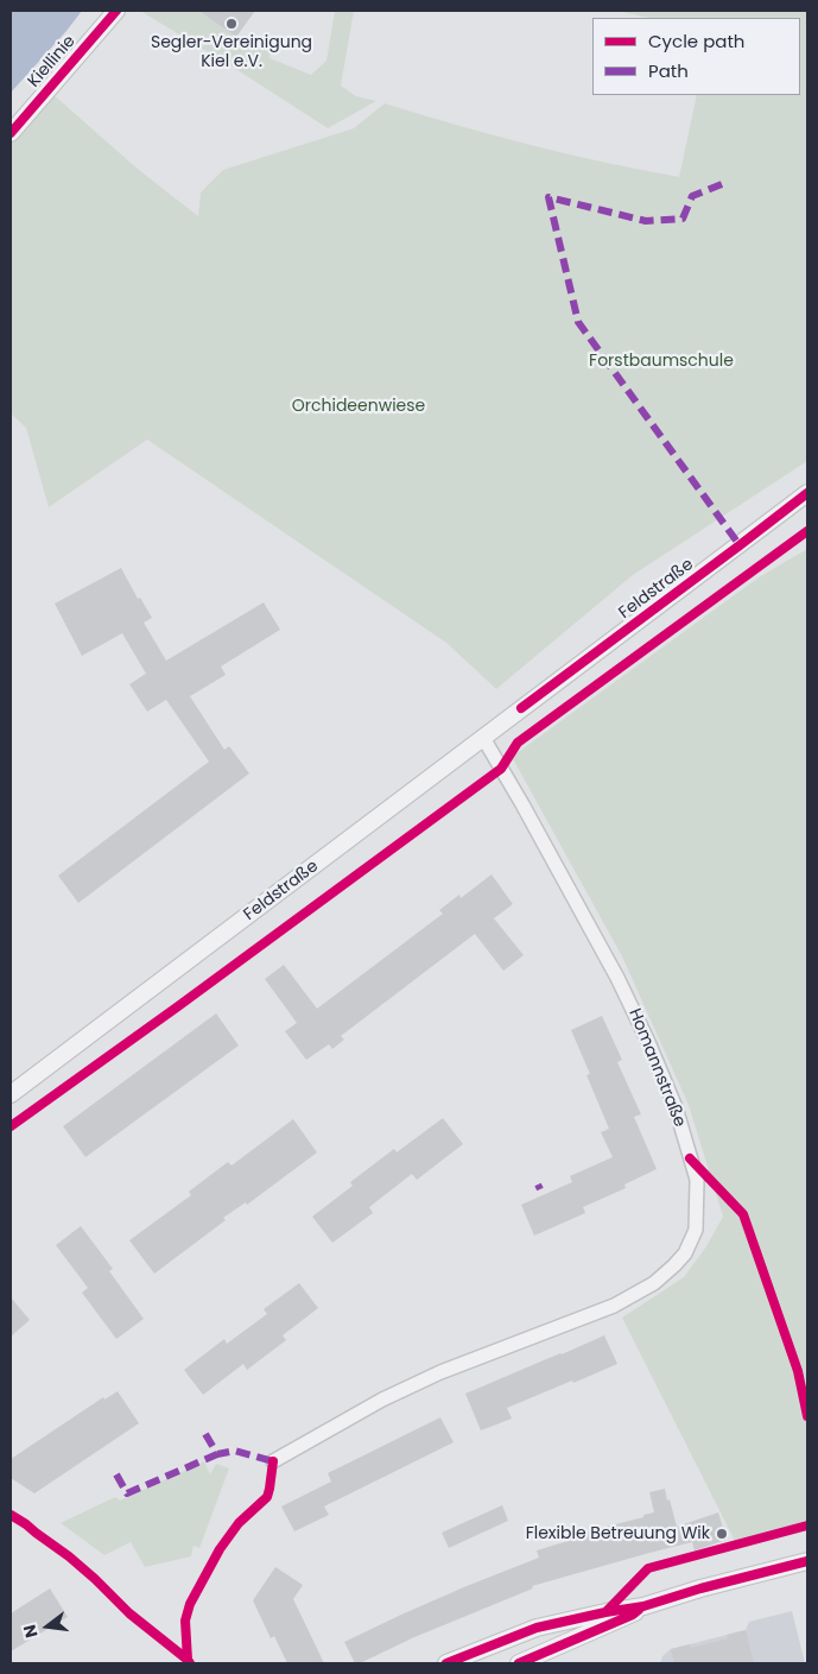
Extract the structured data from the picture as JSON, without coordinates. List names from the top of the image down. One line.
{"streets":{"street":["Kiellinie","Feldstraße","Homannstraße"]},"crossings":[["Feldstraße","Homannstraße"]],"parks":["Forstbaumschule","Orchideenwiese"],"places":["Segler-Vereinigung Kiel e.V.","Flexible Betreuung Wik"],"legend":["Cycle path","Path"],"north":"left"}
